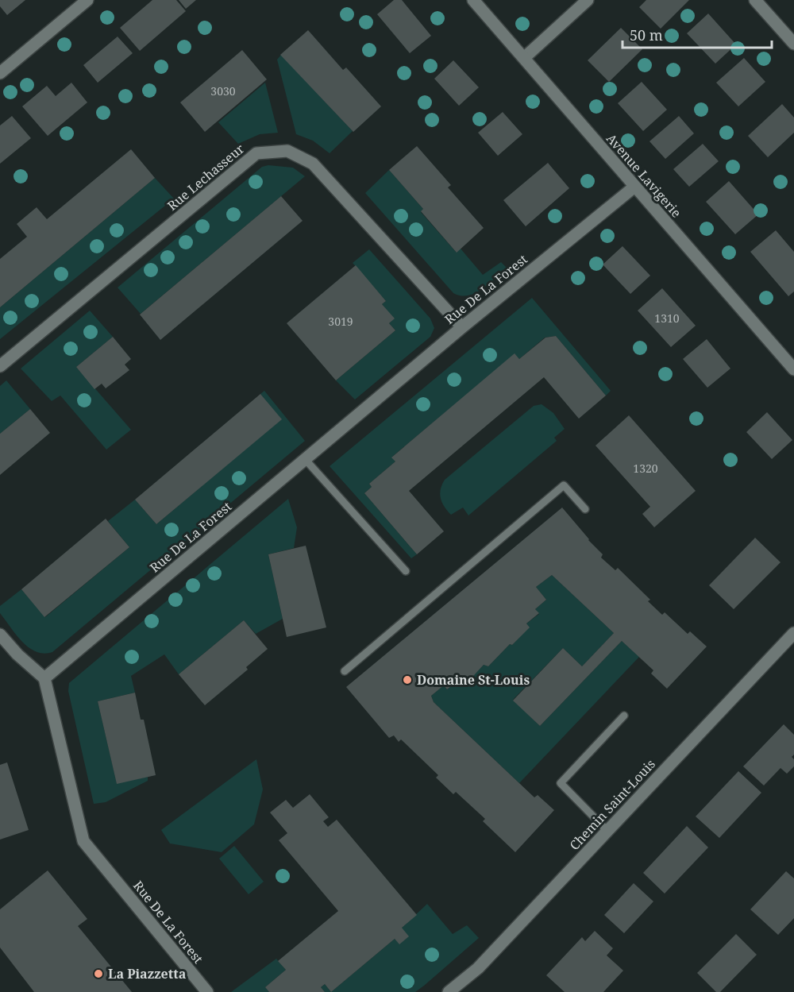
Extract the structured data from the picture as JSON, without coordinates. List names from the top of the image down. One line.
{"streets":{"street":["Avenue Lavigerie","Rue Lechasseur","Rue De La Forest","Chemin Saint-Louis"]},"crossings":[["Avenue Lavigerie","Rue De La Forest"],["Rue Lechasseur","Rue De La Forest"]],"places":["Domaine St-Louis","La Piazzetta"],"house_numbers":["3030","1310","3019","1320"],"scale_bar":"50 m"}
